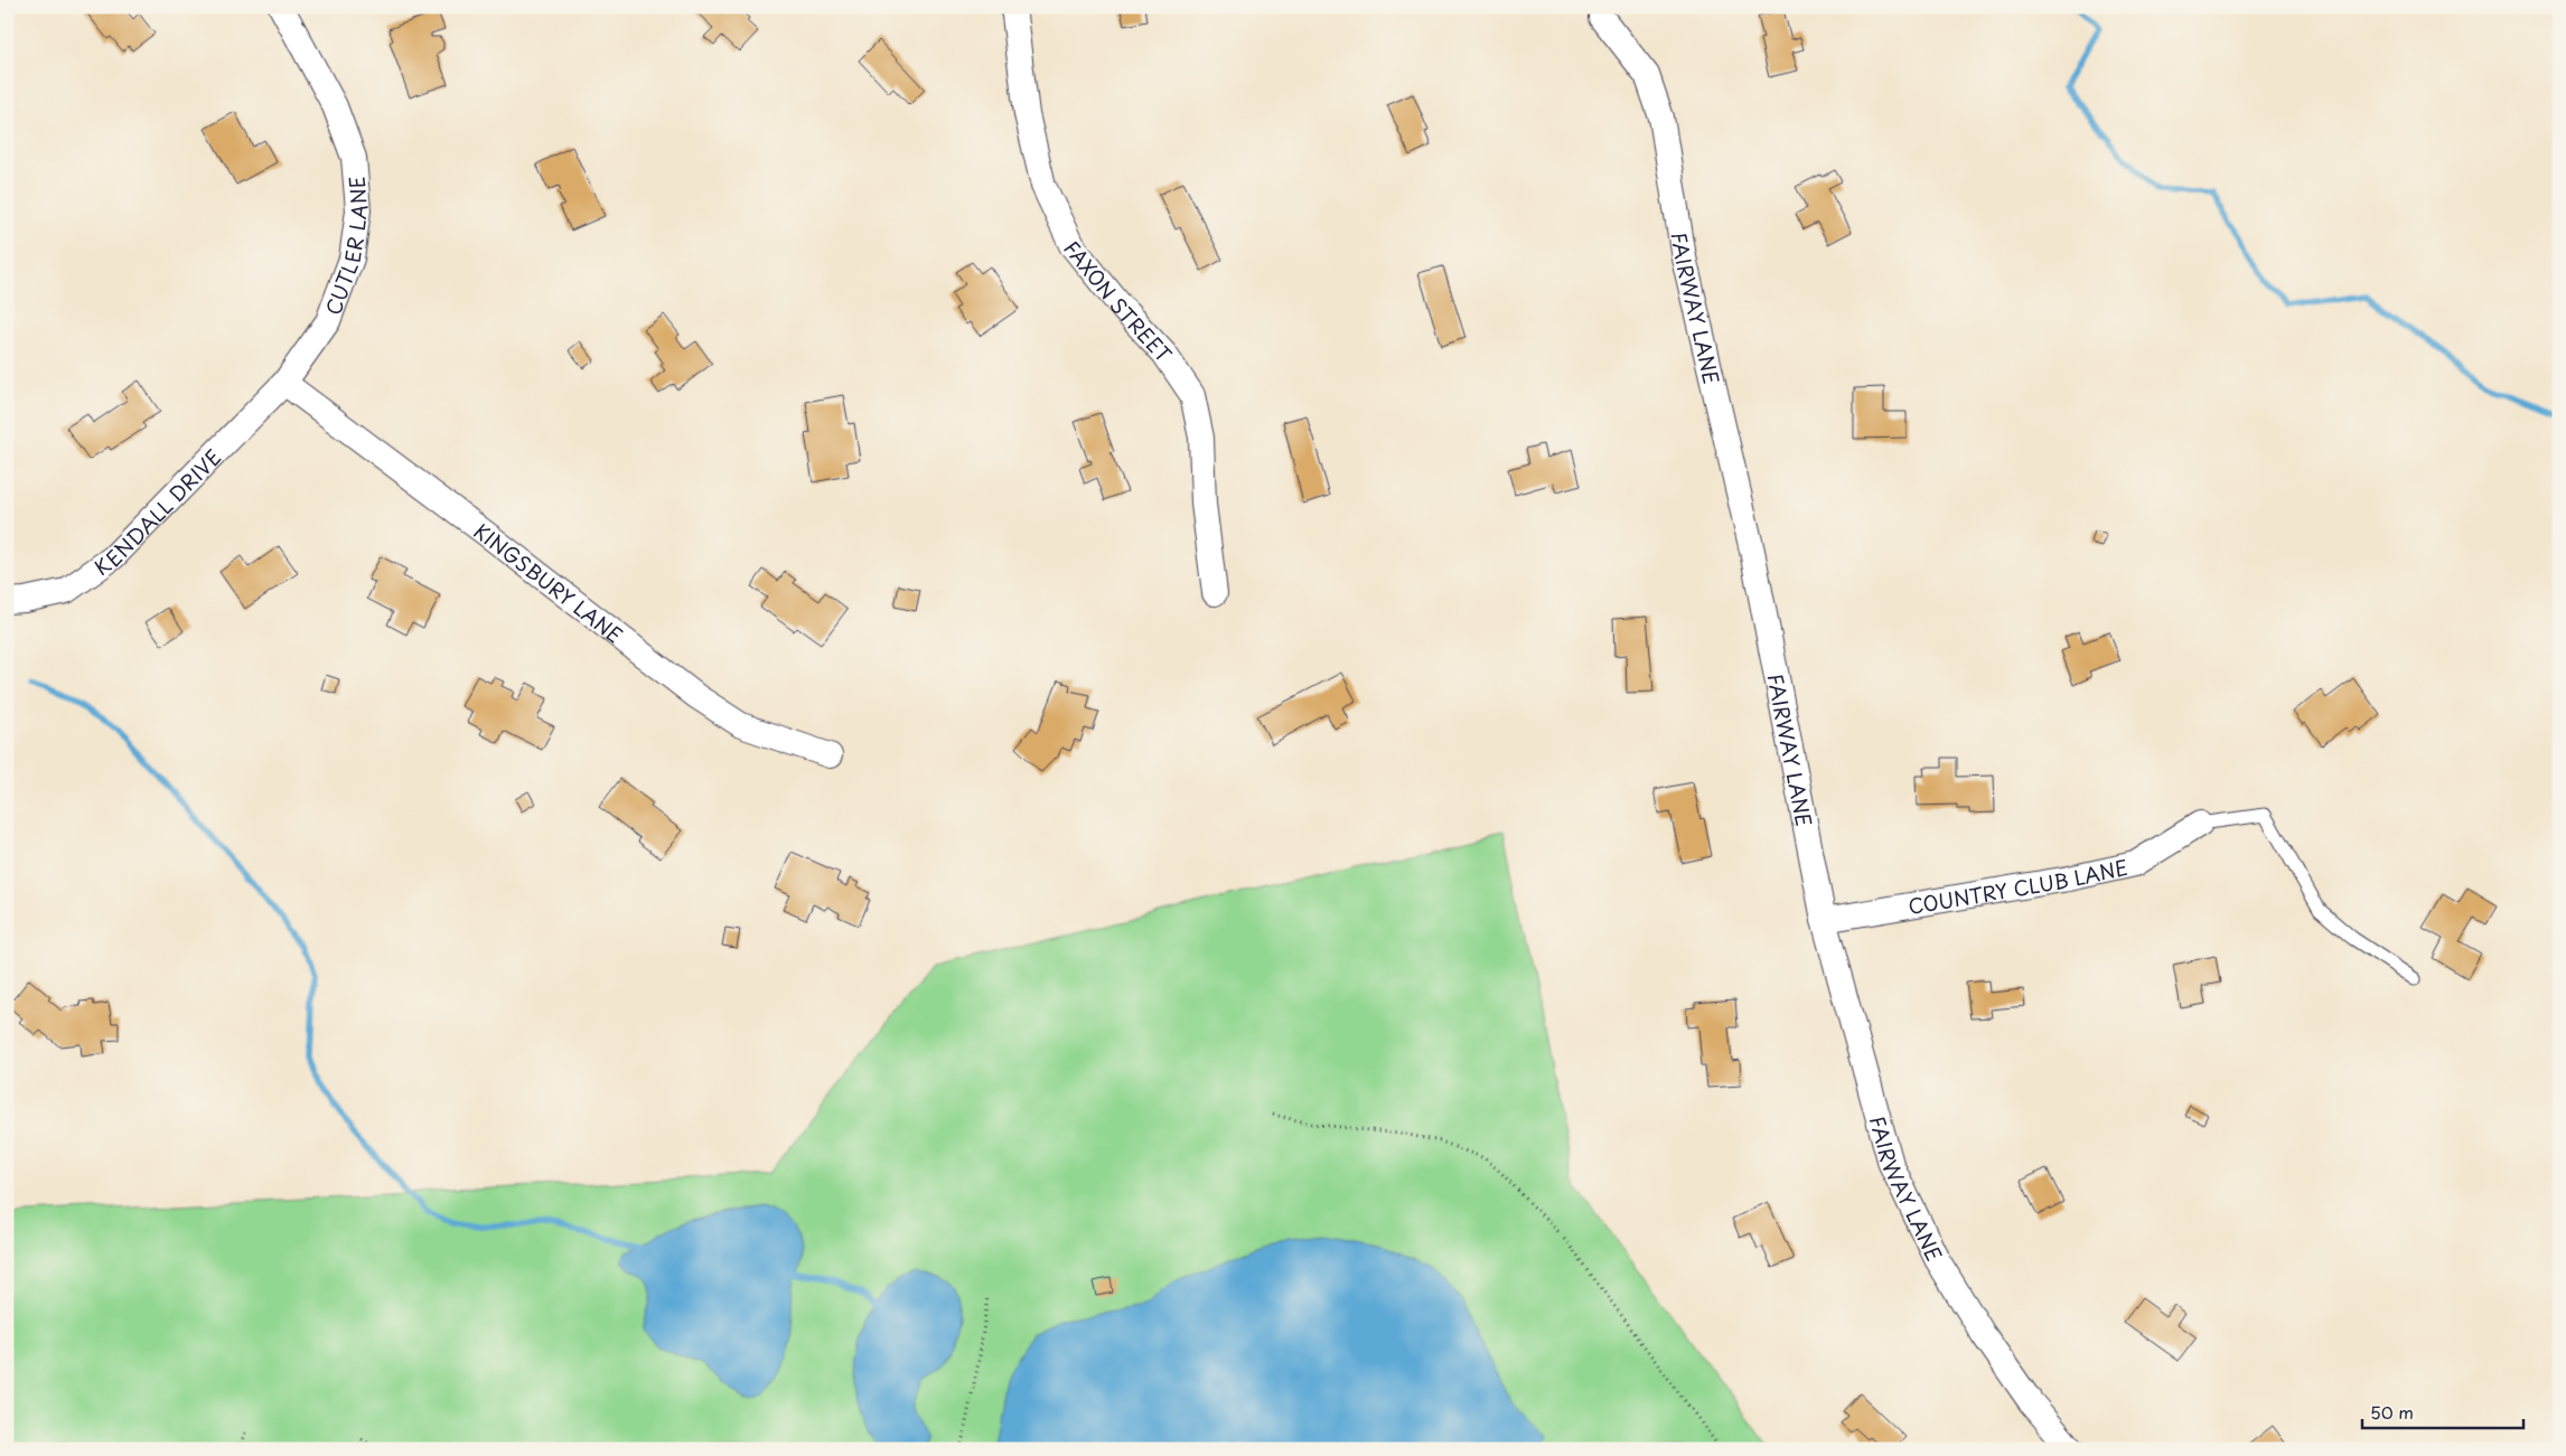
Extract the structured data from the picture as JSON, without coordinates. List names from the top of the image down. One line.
{"streets":{"street":["CUTLER LANE","FAXON STREET","FAIRWAY LANE","KENDALL DRIVE","KINGSBURY LANE","COUNTRY CLUB LANE"]},"crossings":[["CUTLER LANE","KENDALL DRIVE"],["CUTLER LANE","KINGSBURY LANE"],["FAIRWAY LANE","COUNTRY CLUB LANE"],["KENDALL DRIVE","KINGSBURY LANE"]],"scale_bar":"50 m"}
